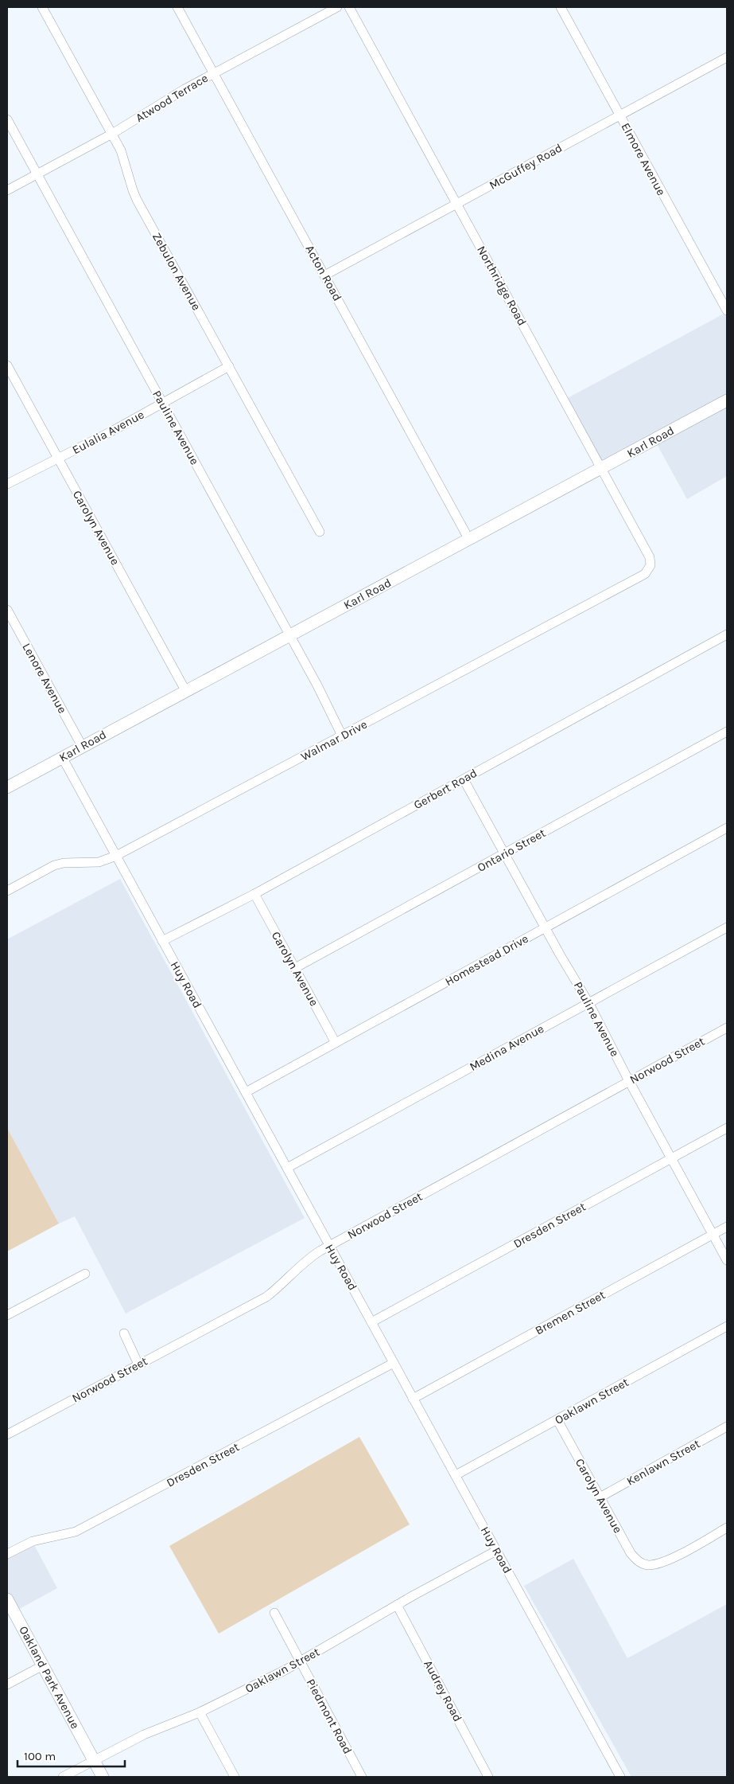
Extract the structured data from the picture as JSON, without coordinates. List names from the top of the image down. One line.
{"streets":{"main road":["Karl Road","Oakland Park Avenue"],"street":["Atwood Terrace","Elmore Avenue","McGuffey Road","Zebulon Avenue","Acton Road","Northridge Road","Pauline Avenue","Eulalia Avenue","Carolyn Avenue","Lenore Avenue","Walmar Drive","Gerbert Road","Ontario Street","Homestead Drive","Huy Road","Medina Avenue","Norwood Street","Dresden Street","Bremen Street","Oaklawn Street","Kenlawn Street","Audrey Road","Piedmont Road"]},"crossings":[["Atwood Terrace","Zebulon Avenue"],["Atwood Terrace","Acton Road"],["Atwood Terrace","Pauline Avenue"],["Elmore Avenue","McGuffey Road"],["McGuffey Road","Acton Road"],["McGuffey Road","Northridge Road"],["Zebulon Avenue","Eulalia Avenue"],["Acton Road","Karl Road"],["Northridge Road","Karl Road"],["Northridge Road","Walmar Drive"],["Pauline Avenue","Eulalia Avenue"],["Pauline Avenue","Karl Road"],["Pauline Avenue","Walmar Drive"],["Pauline Avenue","Gerbert Road"],["Pauline Avenue","Ontario Street"],["Pauline Avenue","Homestead Drive"],["Pauline Avenue","Medina Avenue"],["Pauline Avenue","Norwood Street"],["Pauline Avenue","Dresden Street"],["Pauline Avenue","Bremen Street"],["Eulalia Avenue","Carolyn Avenue"],["Karl Road","Carolyn Avenue"],["Karl Road","Lenore Avenue"],["Karl Road","Huy Road"],["Carolyn Avenue","Gerbert Road"],["Carolyn Avenue","Ontario Street"],["Carolyn Avenue","Homestead Drive"],["Carolyn Avenue","Oaklawn Street"],["Carolyn Avenue","Kenlawn Street"],["Walmar Drive","Huy Road"],["Gerbert Road","Huy Road"],["Homestead Drive","Huy Road"],["Huy Road","Medina Avenue"],["Huy Road","Norwood Street"],["Huy Road","Dresden Street"],["Huy Road","Bremen Street"],["Huy Road","Oaklawn Street"],["Oaklawn Street","Oakland Park Avenue"],["Oaklawn Street","Audrey Road"],["Oaklawn Street","Piedmont Road"]],"scale_bar":"100 m"}
